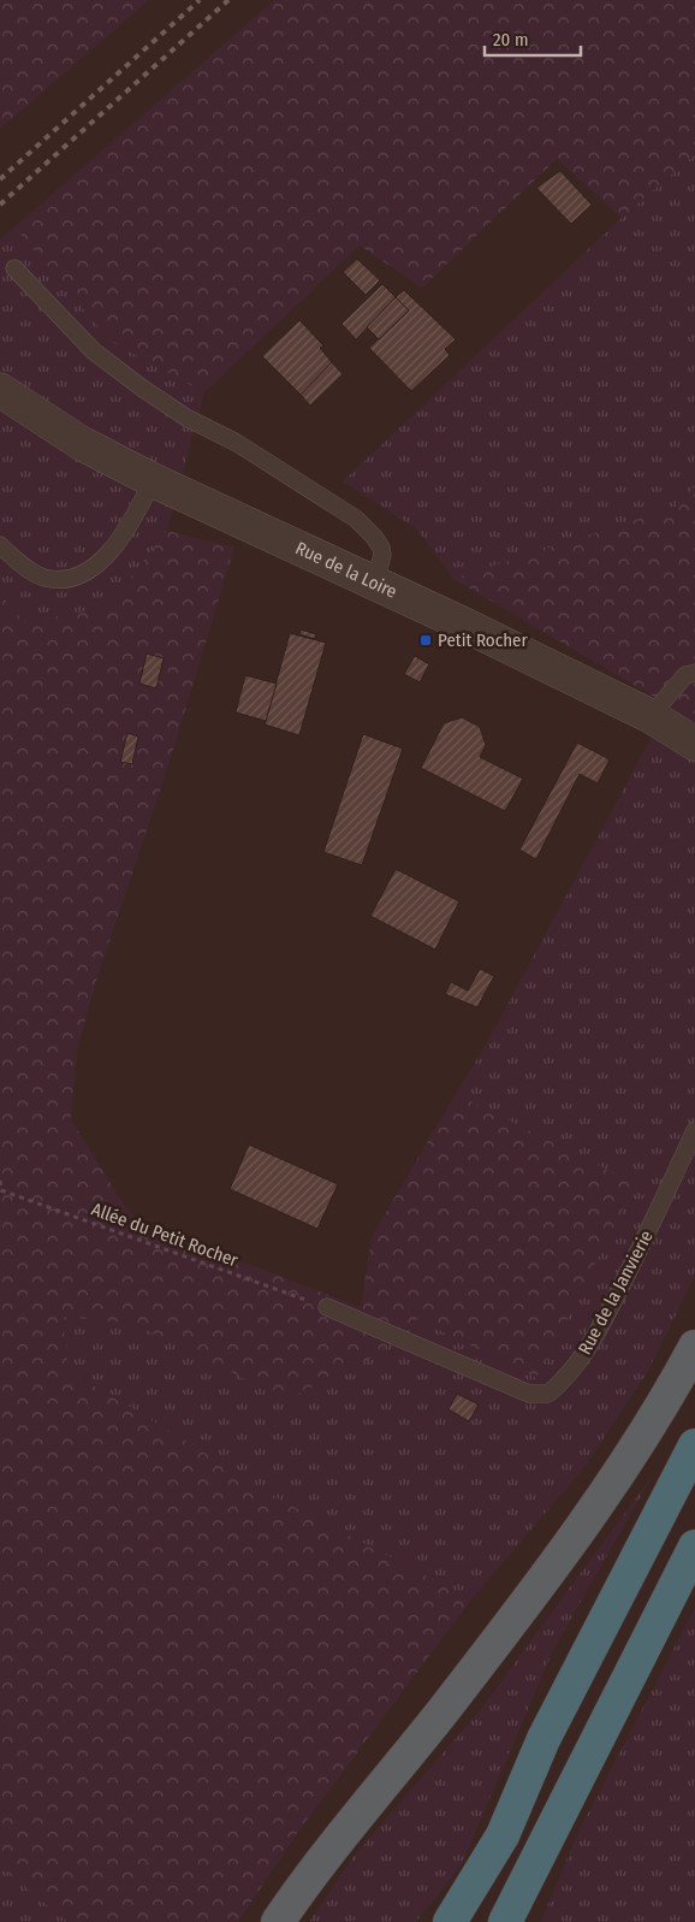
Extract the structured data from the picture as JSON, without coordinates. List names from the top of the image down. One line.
{"streets":{"street":["Rue de la Loire"],"lane":["Rue de la Janvierie"],"path":["Allée du Petit Rocher"]},"crossings":[["Allée du Petit Rocher","Rue de la Janvierie"]],"places":{"transit":["Petit Rocher"]},"scale_bar":"20 m"}
